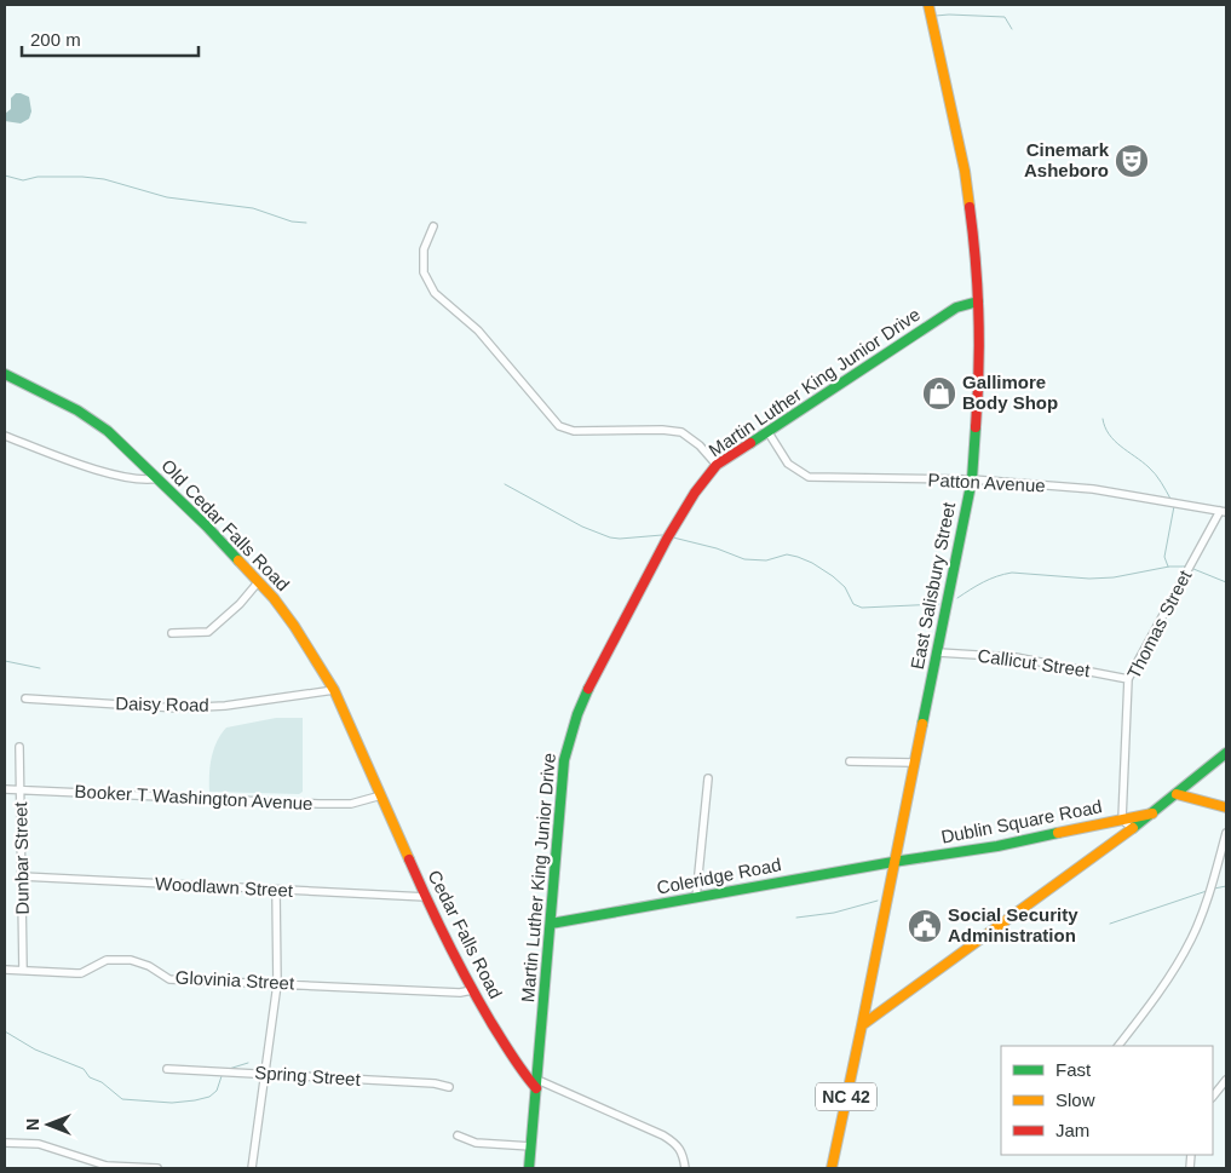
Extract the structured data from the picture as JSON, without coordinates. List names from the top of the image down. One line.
{"streets":{"street":["Martin Luther King Junior Drive","Patton Avenue","Old Cedar Falls Road","East Salisbury Street","Thomas Street","Callicut Street","Daisy Road","Booker T Washington Avenue","Dublin Square Road","Dunbar Street","Coleridge Road","Woodlawn Street","Cedar Falls Road","Glovinia Street","Spring Street","NC 42"]},"crossings":[["Martin Luther King Junior Drive","Patton Avenue"],["Martin Luther King Junior Drive","East Salisbury Street"],["Martin Luther King Junior Drive","Coleridge Road"],["Martin Luther King Junior Drive","Cedar Falls Road"],["Patton Avenue","East Salisbury Street"],["Patton Avenue","Thomas Street"],["Old Cedar Falls Road","Daisy Road"],["Old Cedar Falls Road","Booker T Washington Avenue"],["Old Cedar Falls Road","Cedar Falls Road"],["East Salisbury Street","Callicut Street"],["East Salisbury Street","Dublin Square Road"],["East Salisbury Street","Coleridge Road"],["Thomas Street","Callicut Street"],["Thomas Street","Dublin Square Road"],["Booker T Washington Avenue","Dunbar Street"],["Dublin Square Road","Coleridge Road"],["Dunbar Street","Woodlawn Street"],["Dunbar Street","Glovinia Street"],["Woodlawn Street","Cedar Falls Road"],["Cedar Falls Road","Glovinia Street"]],"places":{"theatre":["Cinemark Asheboro"],"shop":["Gallimore Body Shop"],"public building":["Social Security Administration"]},"legend":["Fast","Slow","Jam"],"scale_bar":"200 m","north":"left"}
